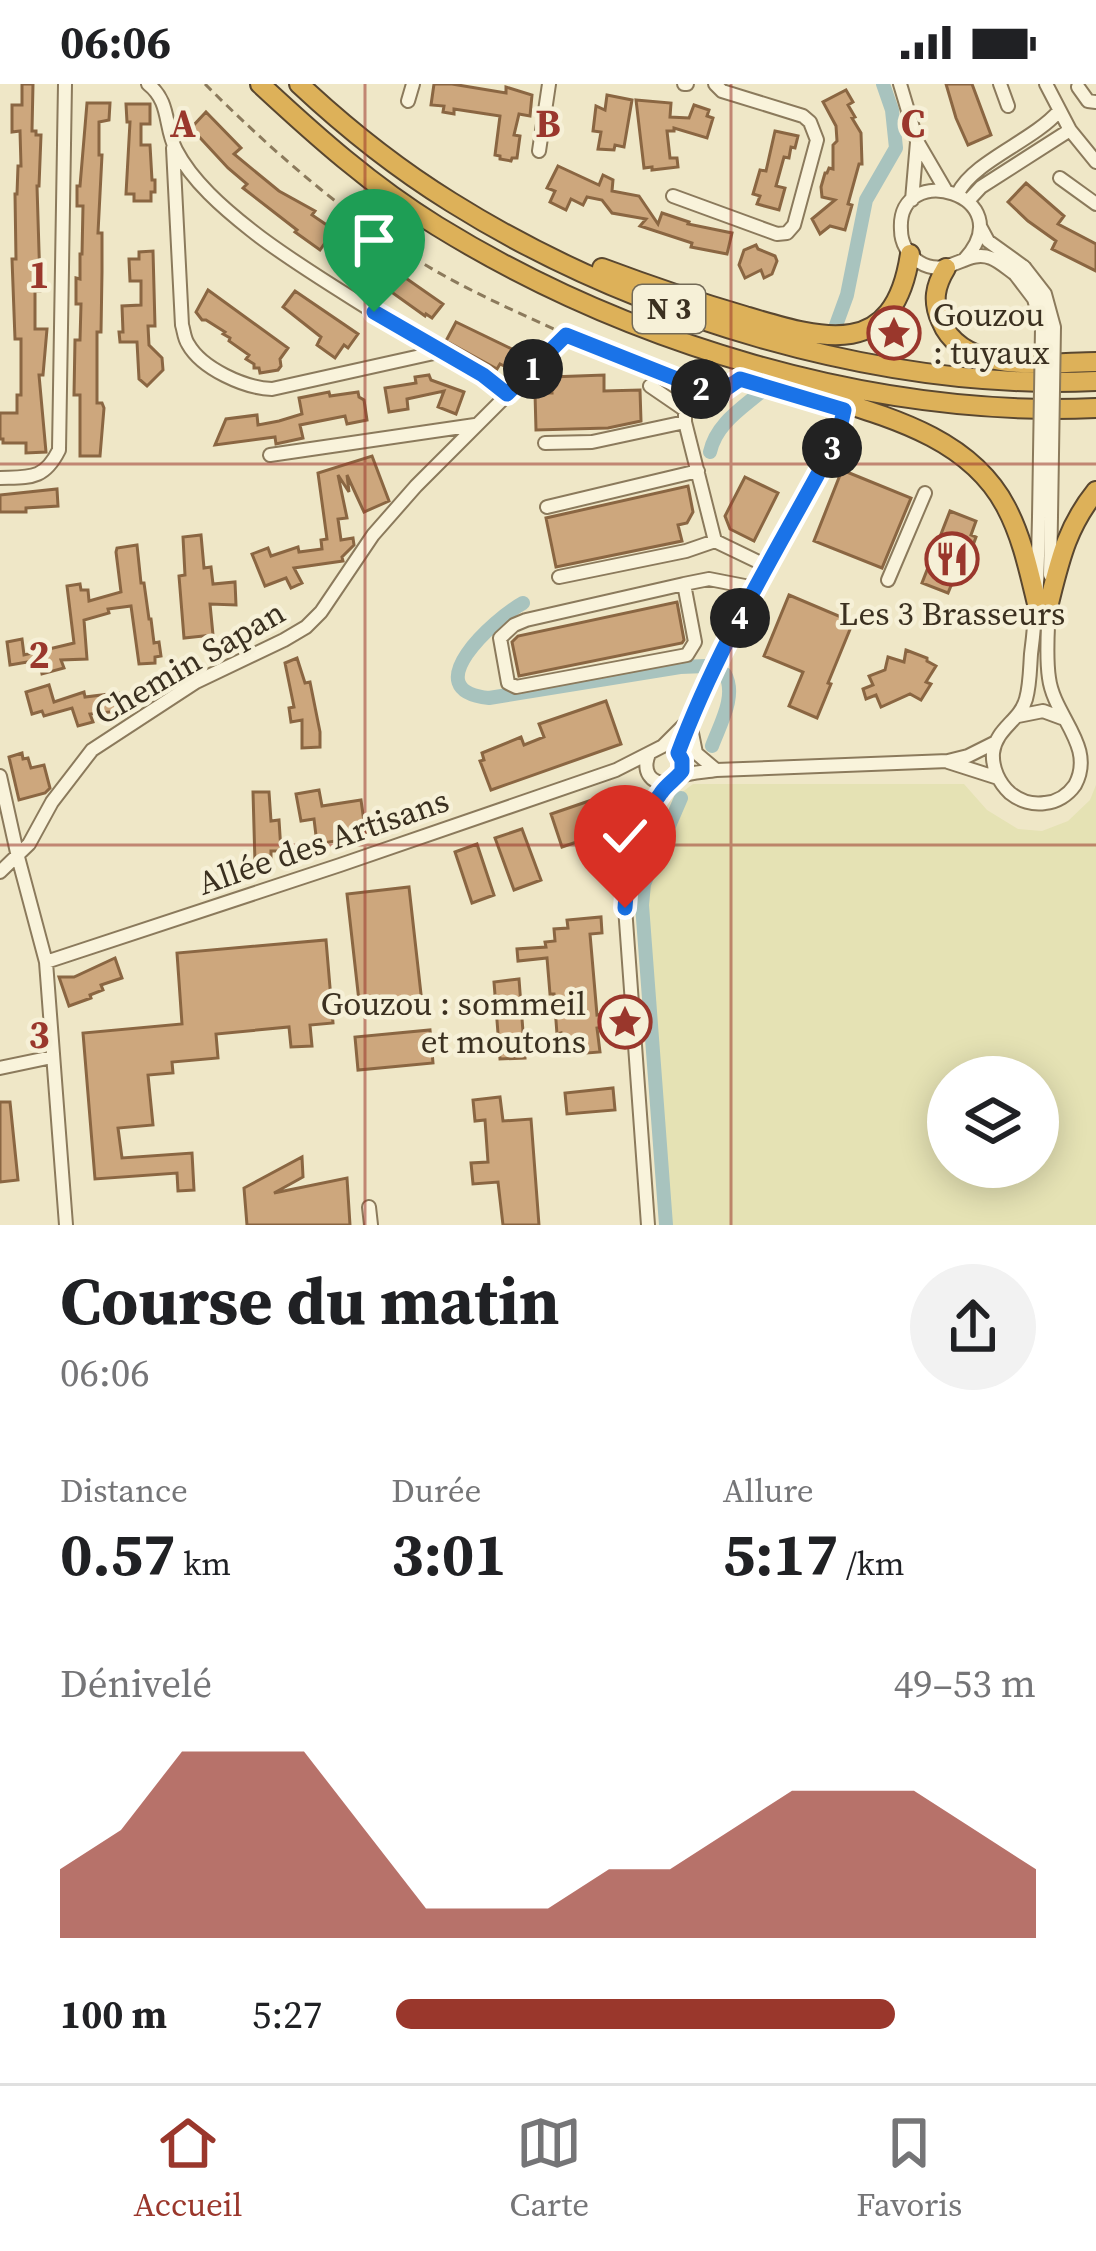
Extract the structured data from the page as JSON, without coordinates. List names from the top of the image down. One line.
{"streets":{"highway":["N 3"],"street":["Chemin Sapan","Allée des Artisans"]},"places":{"place":["Gouzou : tuyaux","Gouzou : sommeil et moutons"],"restaurant":["Les 3 Brasseurs"]},"page":{"status":"06:06","pins":["1","2","3","4"],"heading":["Course du matin","06:06"],"stats":[["Distance","0.57 km"],["Durée","3:01"],["Allure","5:17 /km"]],"chart":["Dénivelé","49–53 m"],"list":[{"name":"100 m","note":"5:27"}],"tabs":["Accueil","Carte","Favoris"]},"grid":{"columns":["A","B","C"],"rows":["1","2","3"]}}
